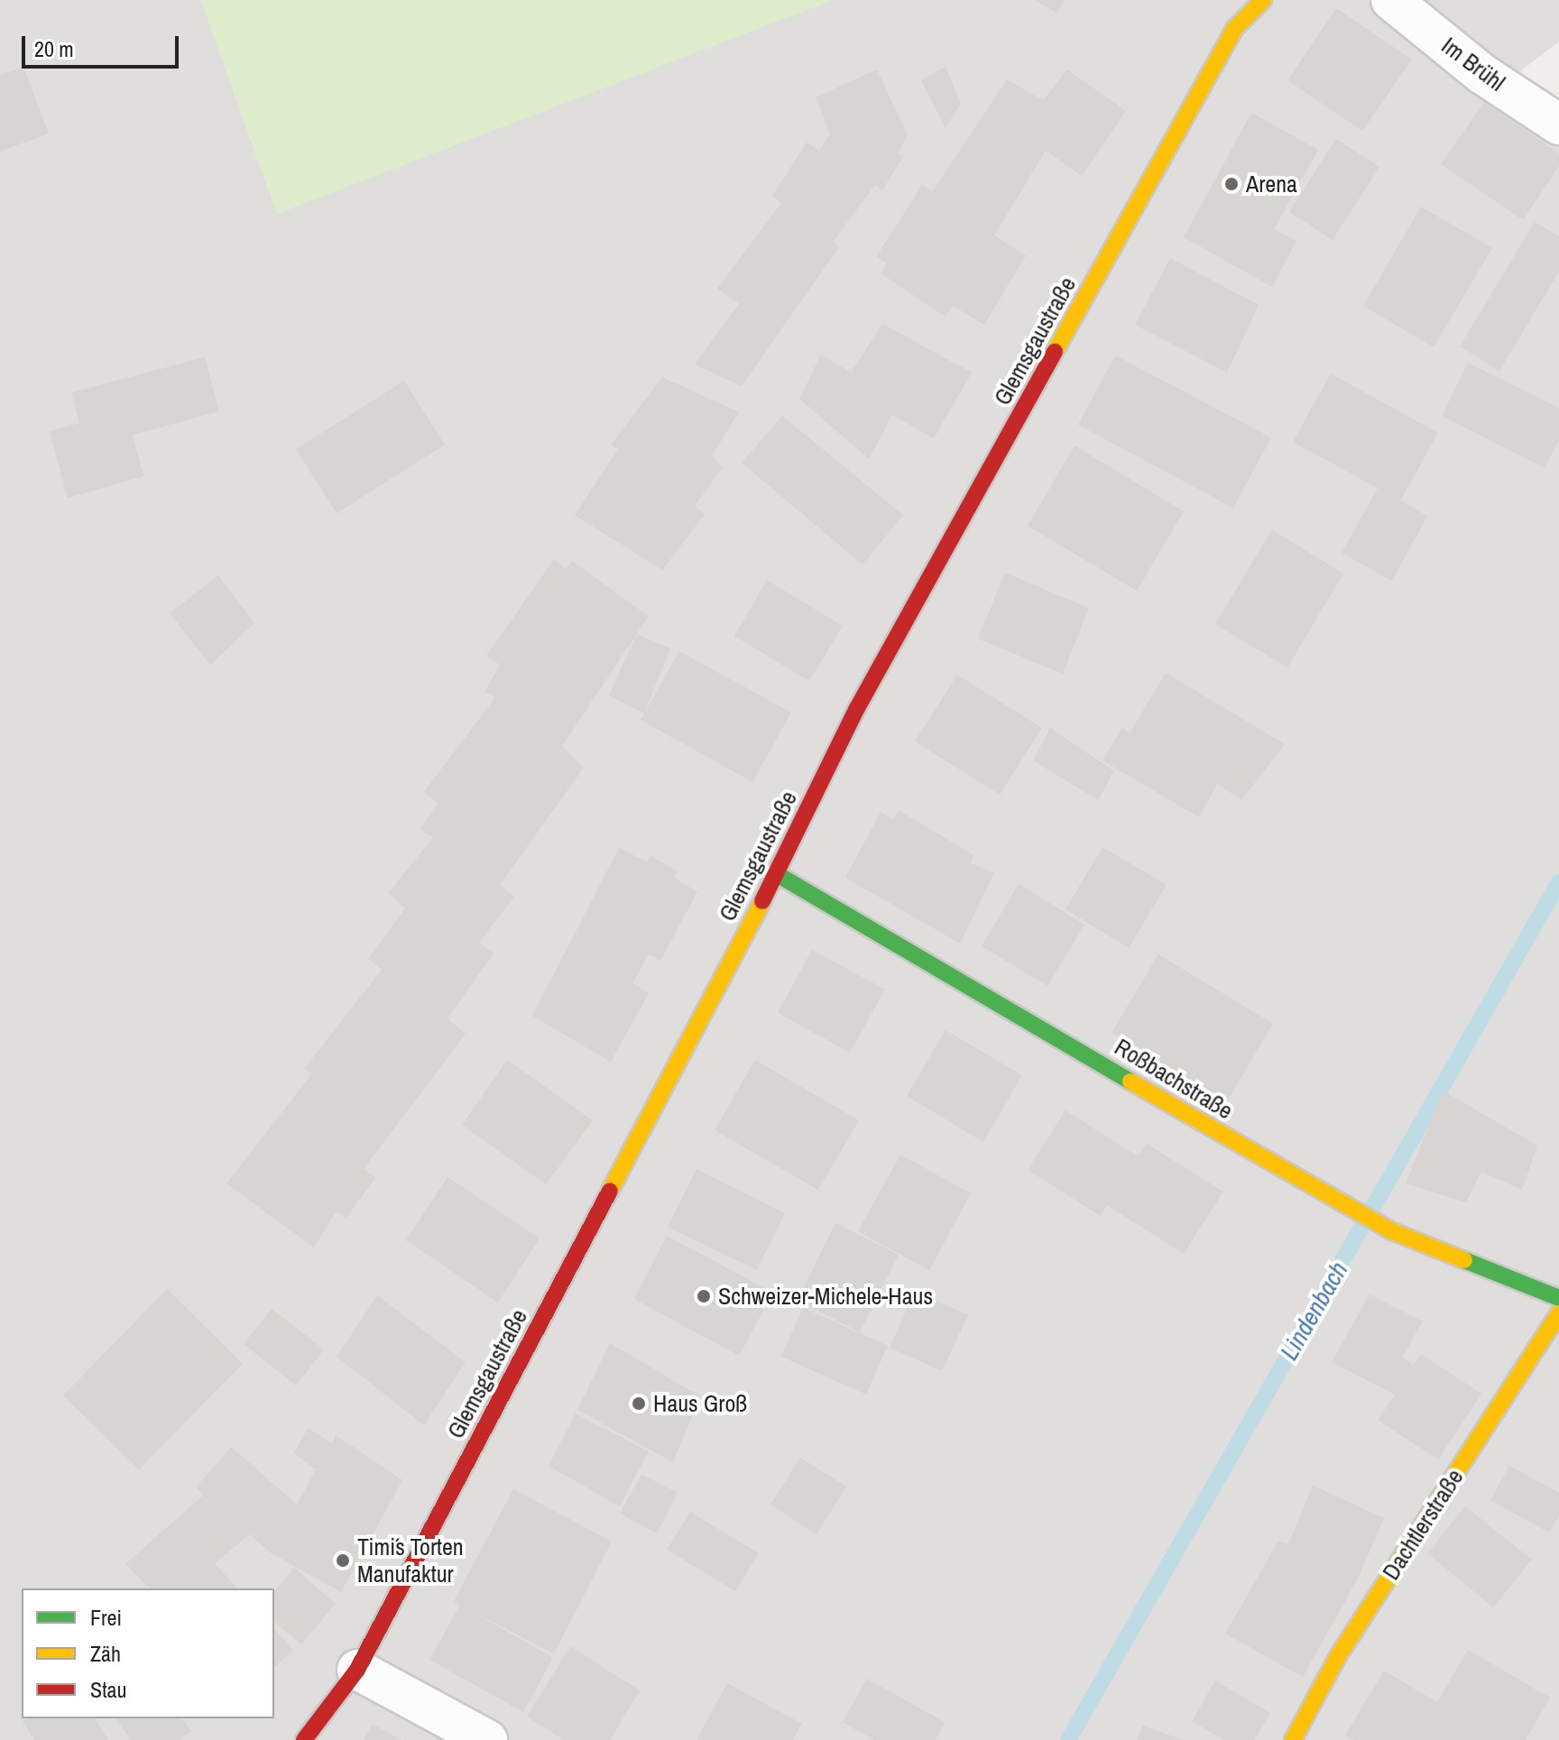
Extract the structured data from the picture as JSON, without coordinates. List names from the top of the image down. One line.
{"streets":{"main road":["Glemsgaustraße","Roßbachstraße","Dachtlerstraße"],"street":["Im Brühl"]},"crossings":[["Glemsgaustraße","Roßbachstraße"]],"water":["Lindenbach"],"places":["Arena","Schweizer-Michele-Haus","Haus Groß","Timi´s Torten Manufaktur"],"legend":["Frei","Zäh","Stau"],"scale_bar":"20 m"}
